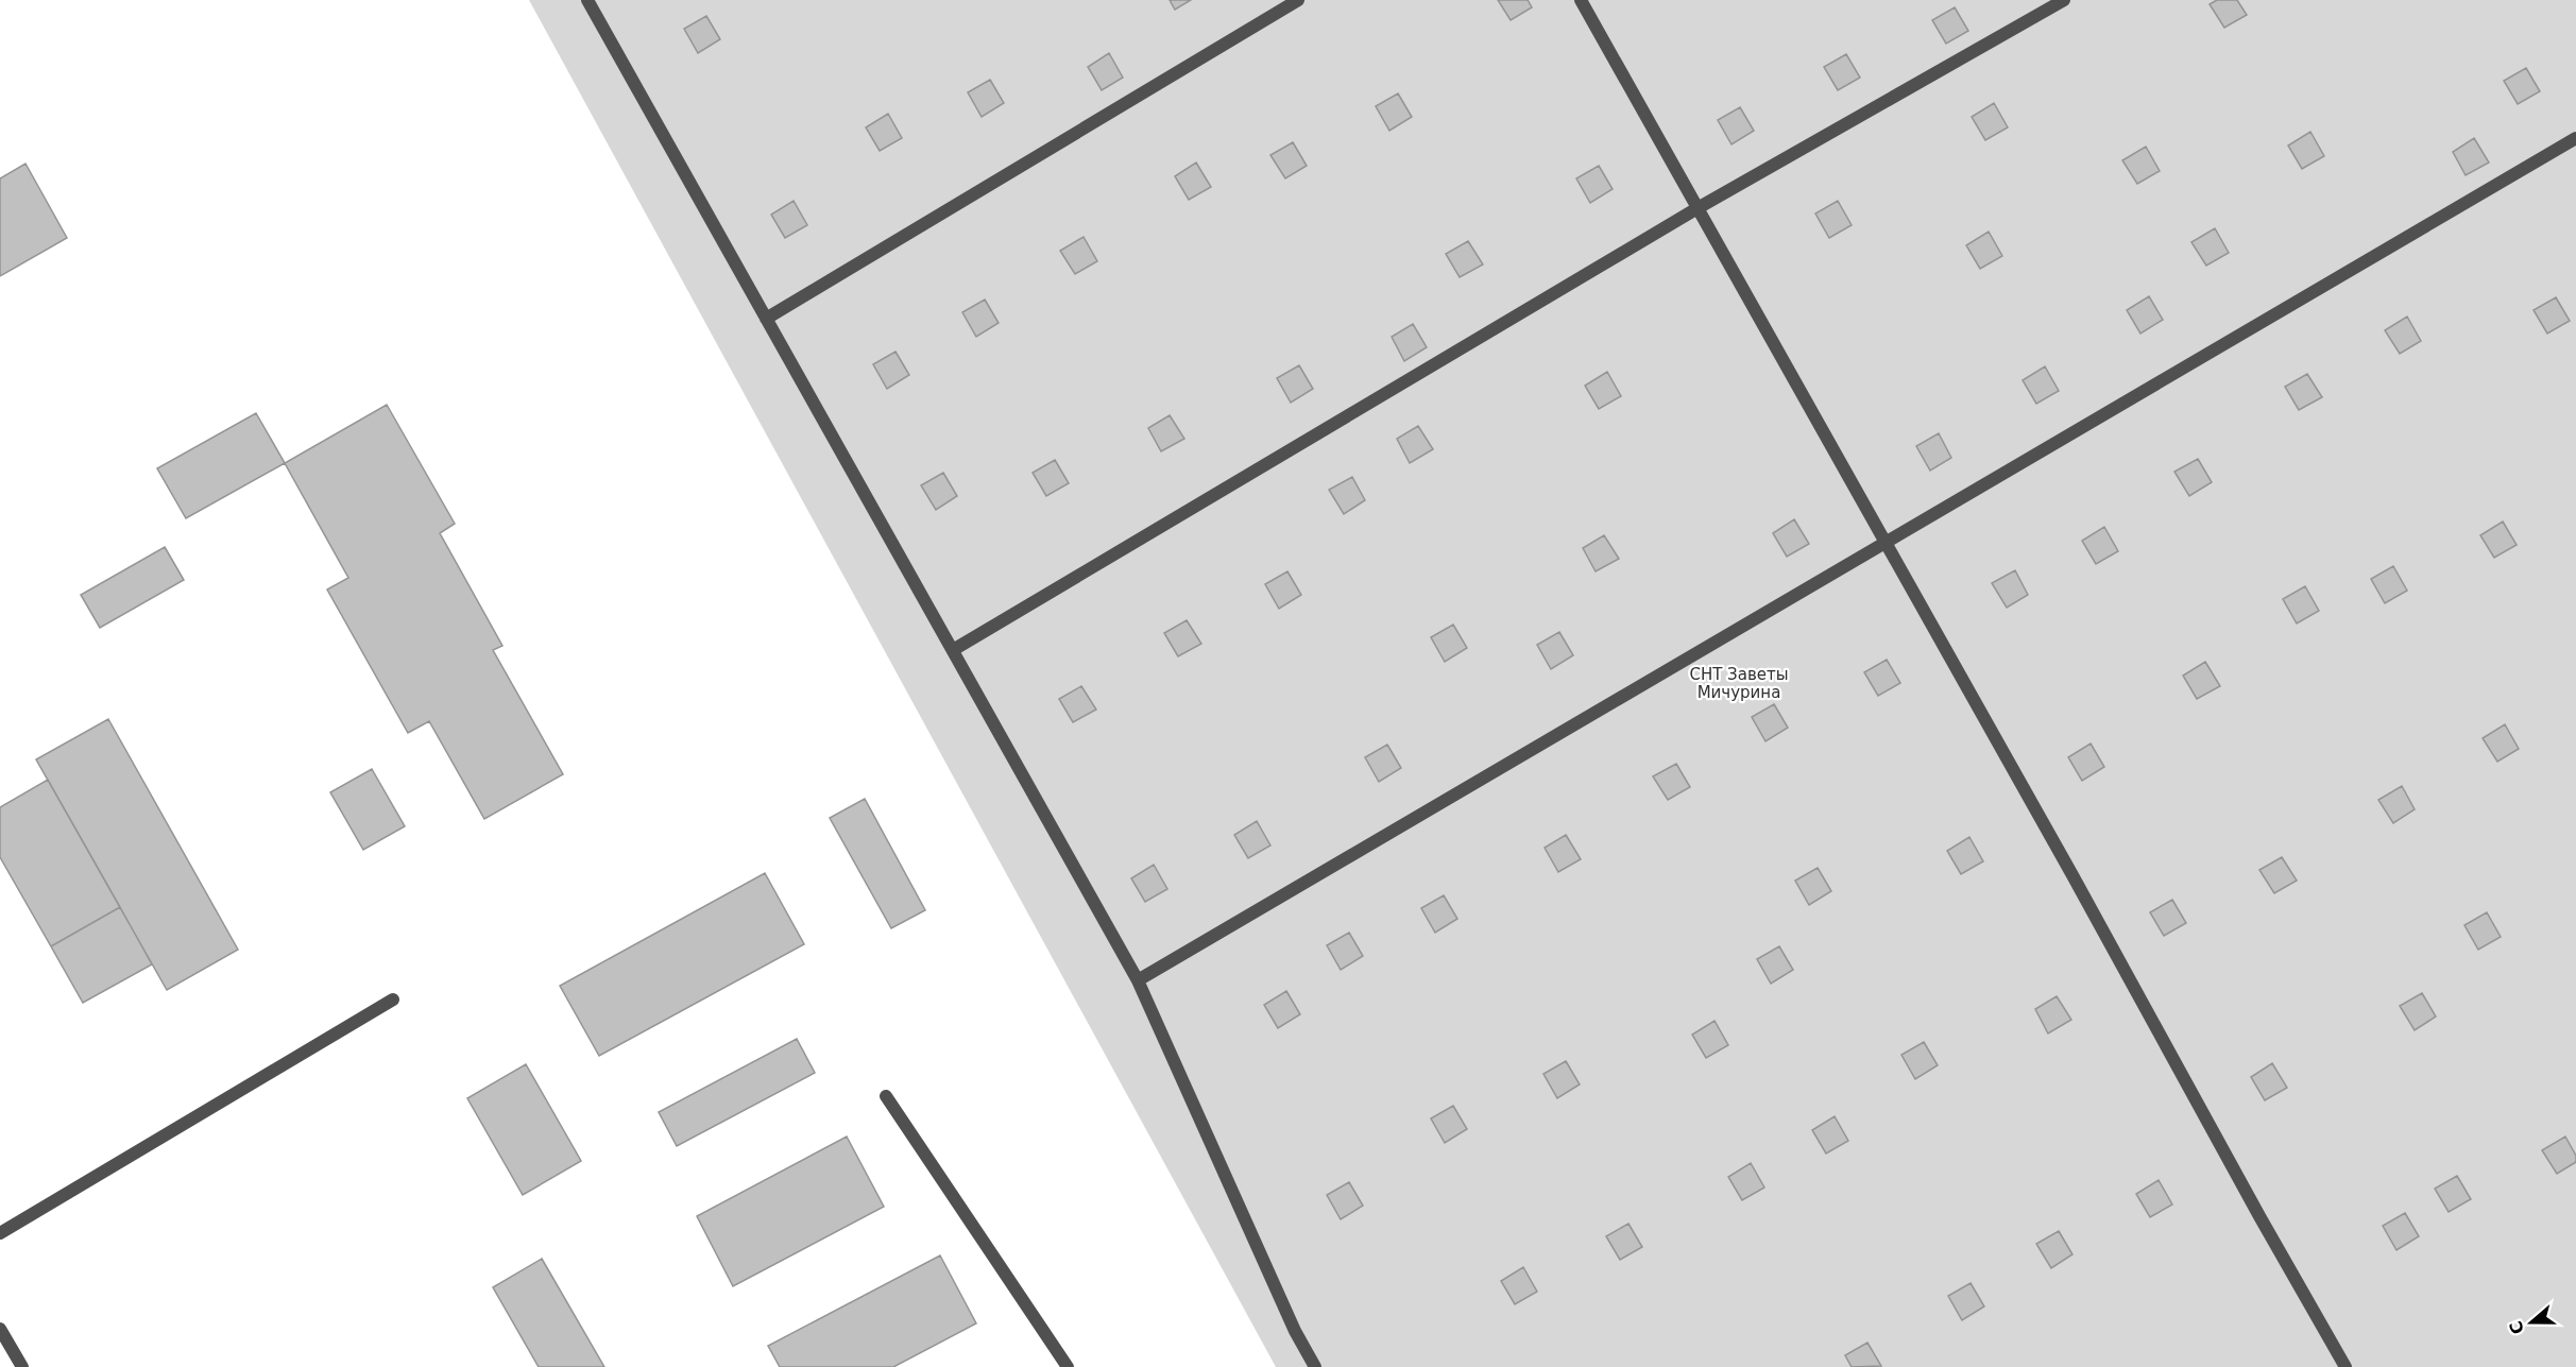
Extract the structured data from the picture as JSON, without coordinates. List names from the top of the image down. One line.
{"parks":["СНТ Заветы Мичурина"],"north":"left"}
